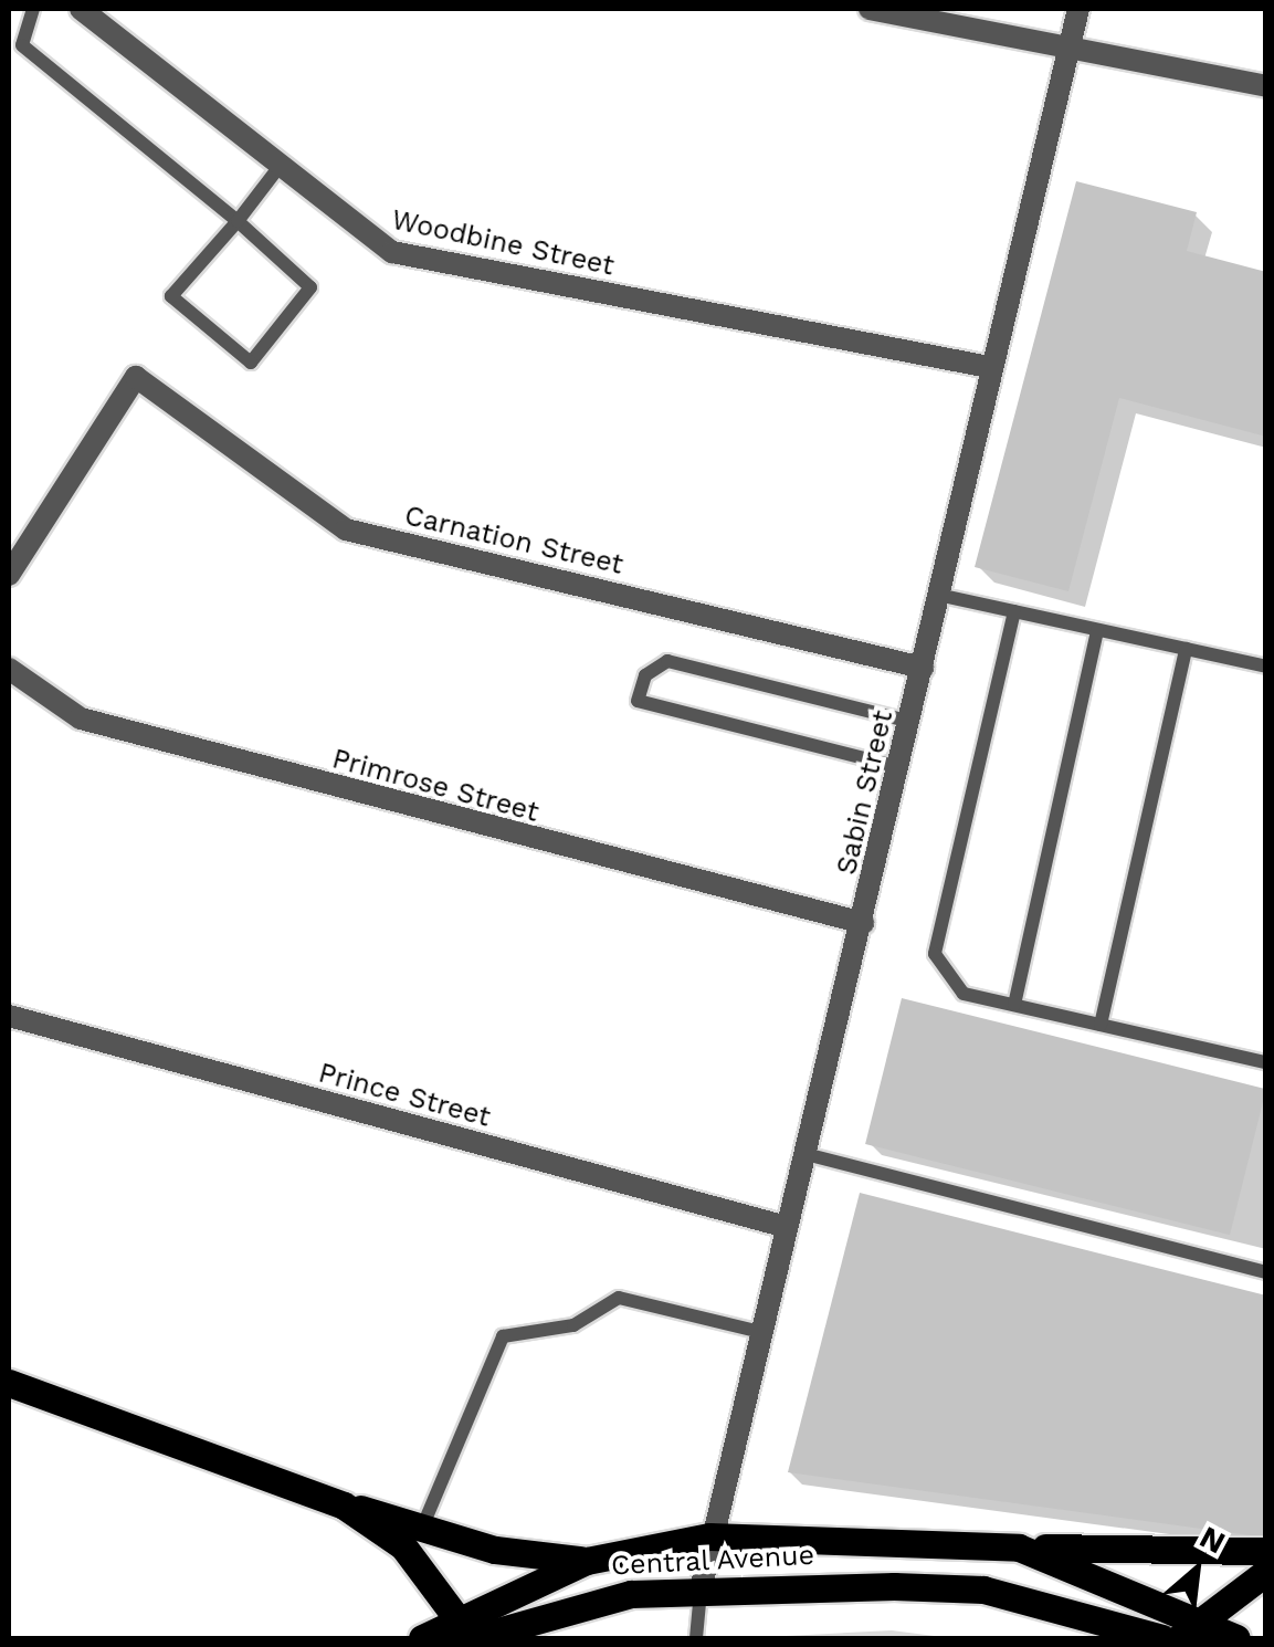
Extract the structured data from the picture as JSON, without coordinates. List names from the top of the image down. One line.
{"streets":{"main road":["Central Avenue"],"street":["Woodbine Street","Carnation Street","Primrose Street","Sabin Street","Prince Street"]},"crossings":[["Woodbine Street","Sabin Street"],["Carnation Street","Sabin Street"],["Primrose Street","Sabin Street"],["Sabin Street","Prince Street"],["Sabin Street","Central Avenue"]],"north":"top right"}
